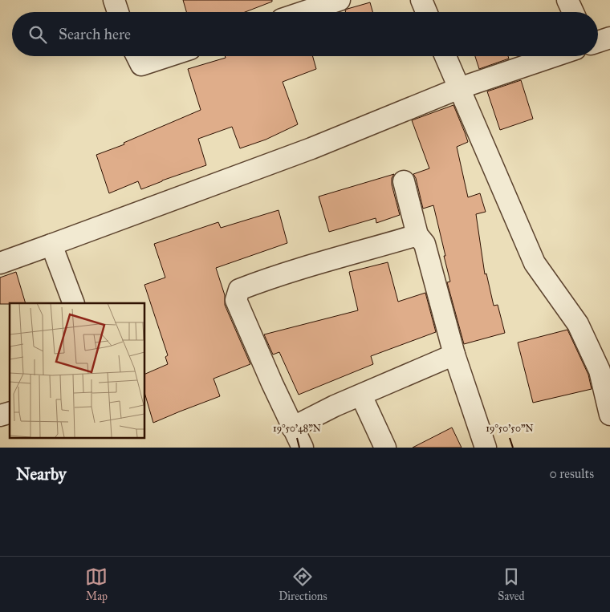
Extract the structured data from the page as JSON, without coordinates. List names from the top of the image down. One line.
{"page":{"search":"Search here","heading":["Nearby","0 results"],"nav":["Map","Directions","Saved"]},"coordinates":["19°50'48\"N","19°50'50\"N"]}
